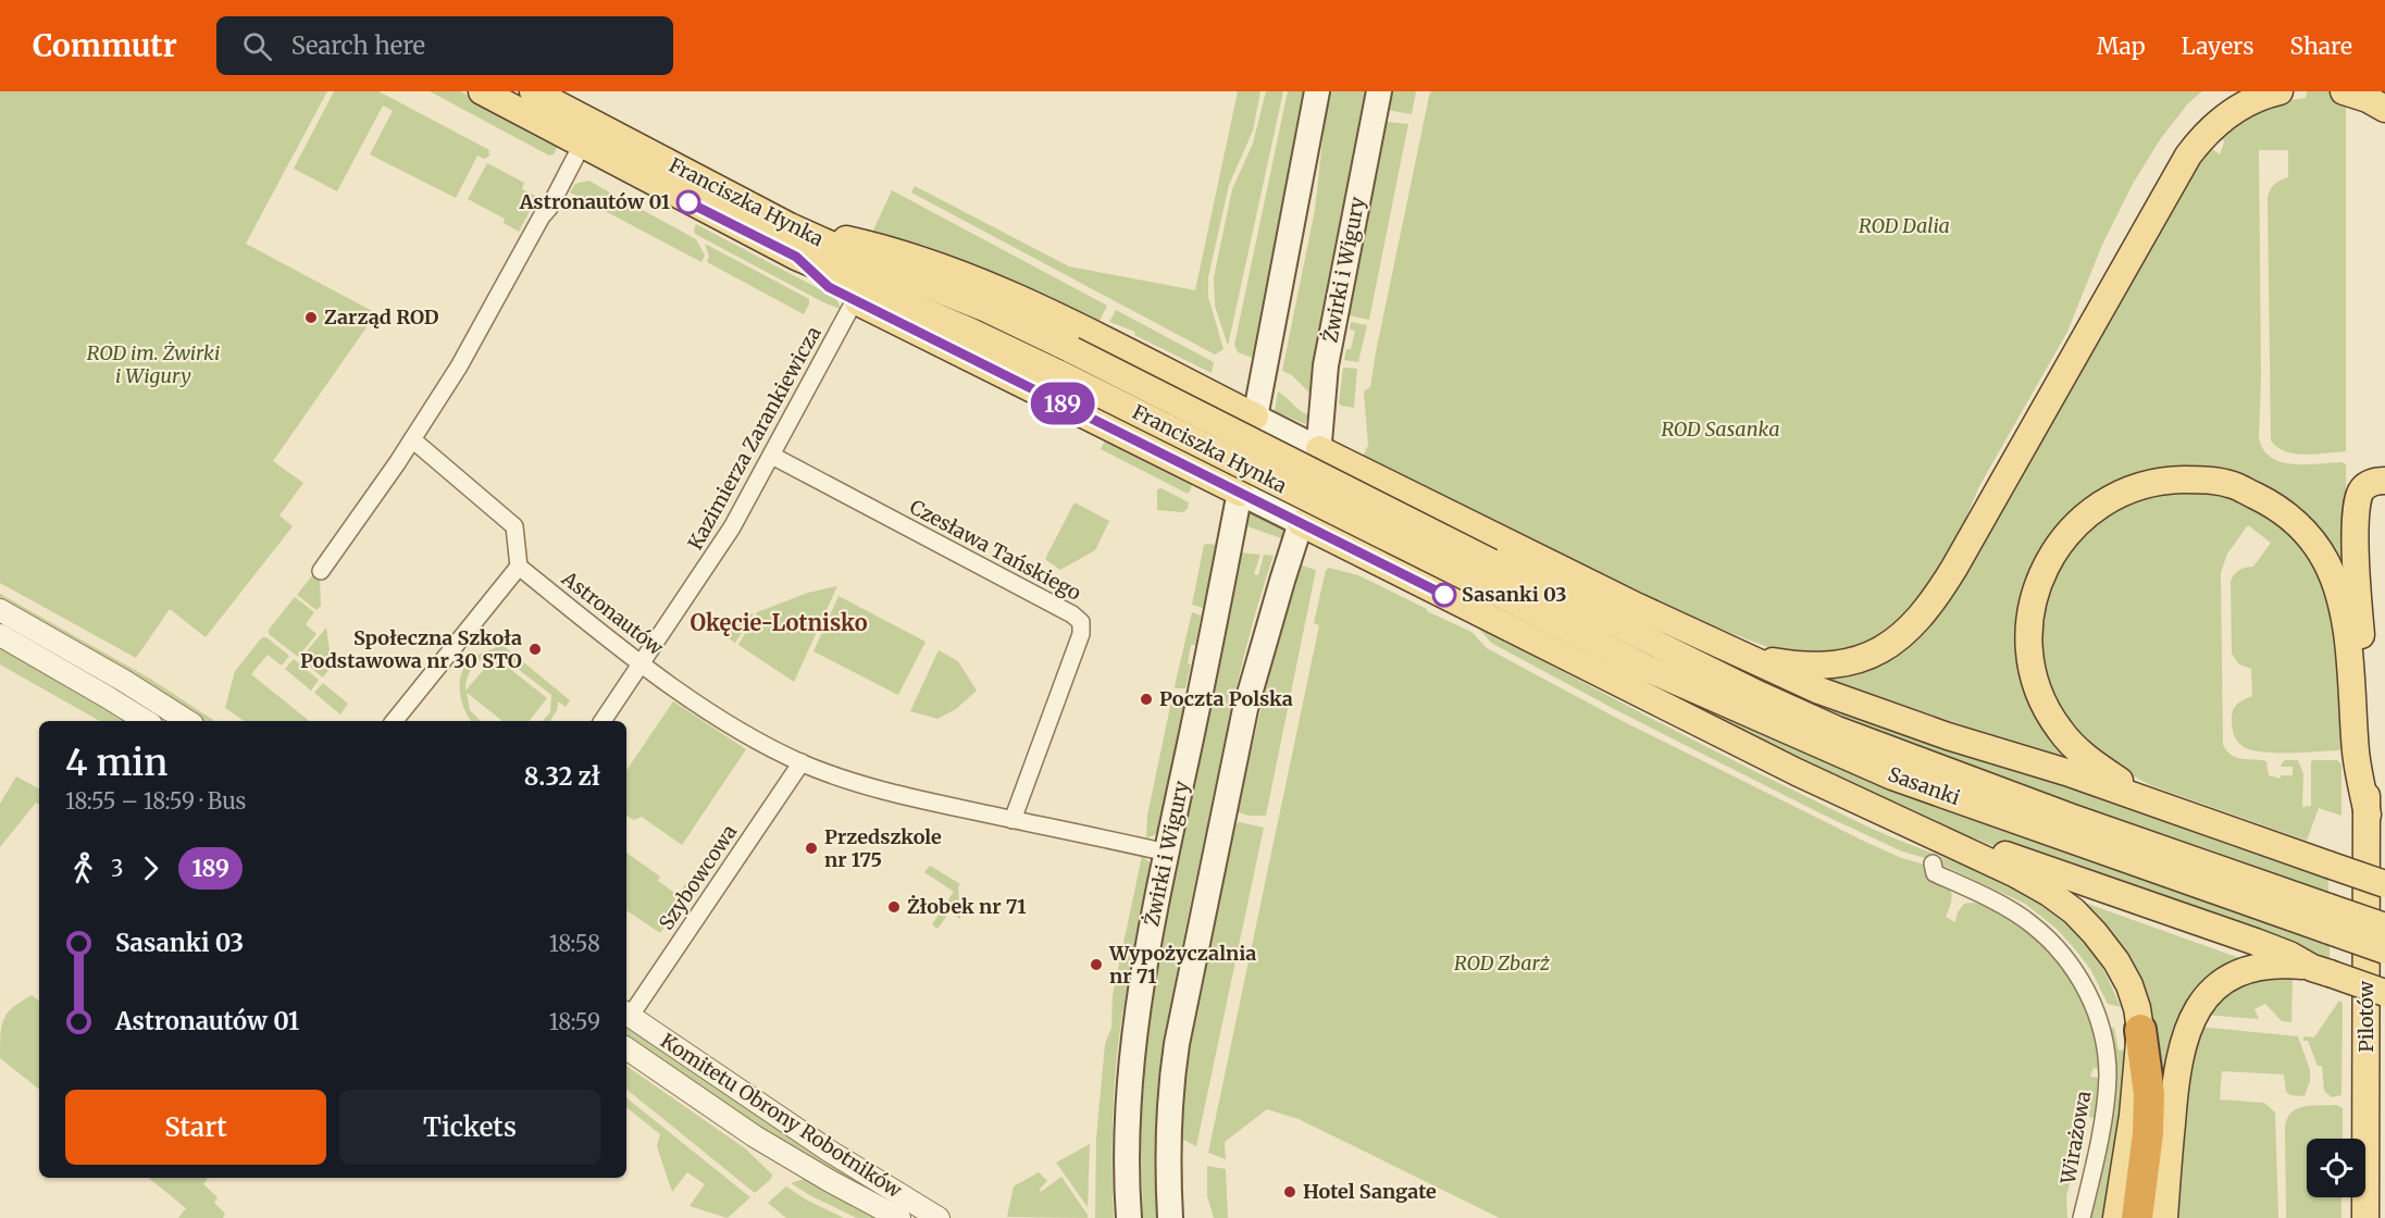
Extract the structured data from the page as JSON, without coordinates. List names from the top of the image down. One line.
{"streets":{"main road":["Franciszka Hynka","Żwirki i Wigury","Sasanki","Pilotów"],"street":["Kazimierza Zarankiewicza","Czesława Tańskiego","Astronautów","Szybowcowa","Komitetu Obrony Robotników","Wirażowa"]},"crossings":[["Franciszka Hynka","Sasanki"],["Żwirki i Wigury","Astronautów"],["Kazimierza Zarankiewicza","Czesława Tańskiego"],["Kazimierza Zarankiewicza","Astronautów"],["Czesława Tańskiego","Astronautów"],["Astronautów","Szybowcowa"],["Szybowcowa","Komitetu Obrony Robotników"]],"districts":["Okęcie-Lotnisko"],"parks":["ROD Dalia","ROD im. Żwirki i Wigury","ROD Sasanka","ROD Zbarż"],"places":["Astronautów 01","Zarząd ROD","Sasanki 03","Społeczna Szkoła Podstawowa nr 30 STO","Poczta Polska","Przedszkole nr 175","Żłobek nr 71","Wypożyczalnia nr 71","Hotel Sangate"],"lines":["bus line 189"],"page":{"header":"Commutr","search":"Search here","nav":["Map","Layers","Share"],"on_map":"189","heading":["4 min","18:55 – 18:59 · Bus","8.32 zł"],"legs":["3","189"],"list":[{"name":"Sasanki 03","value":"18:58"},{"name":"Astronautów 01","value":"18:59"}],"buttons":["Start","Tickets"]}}
